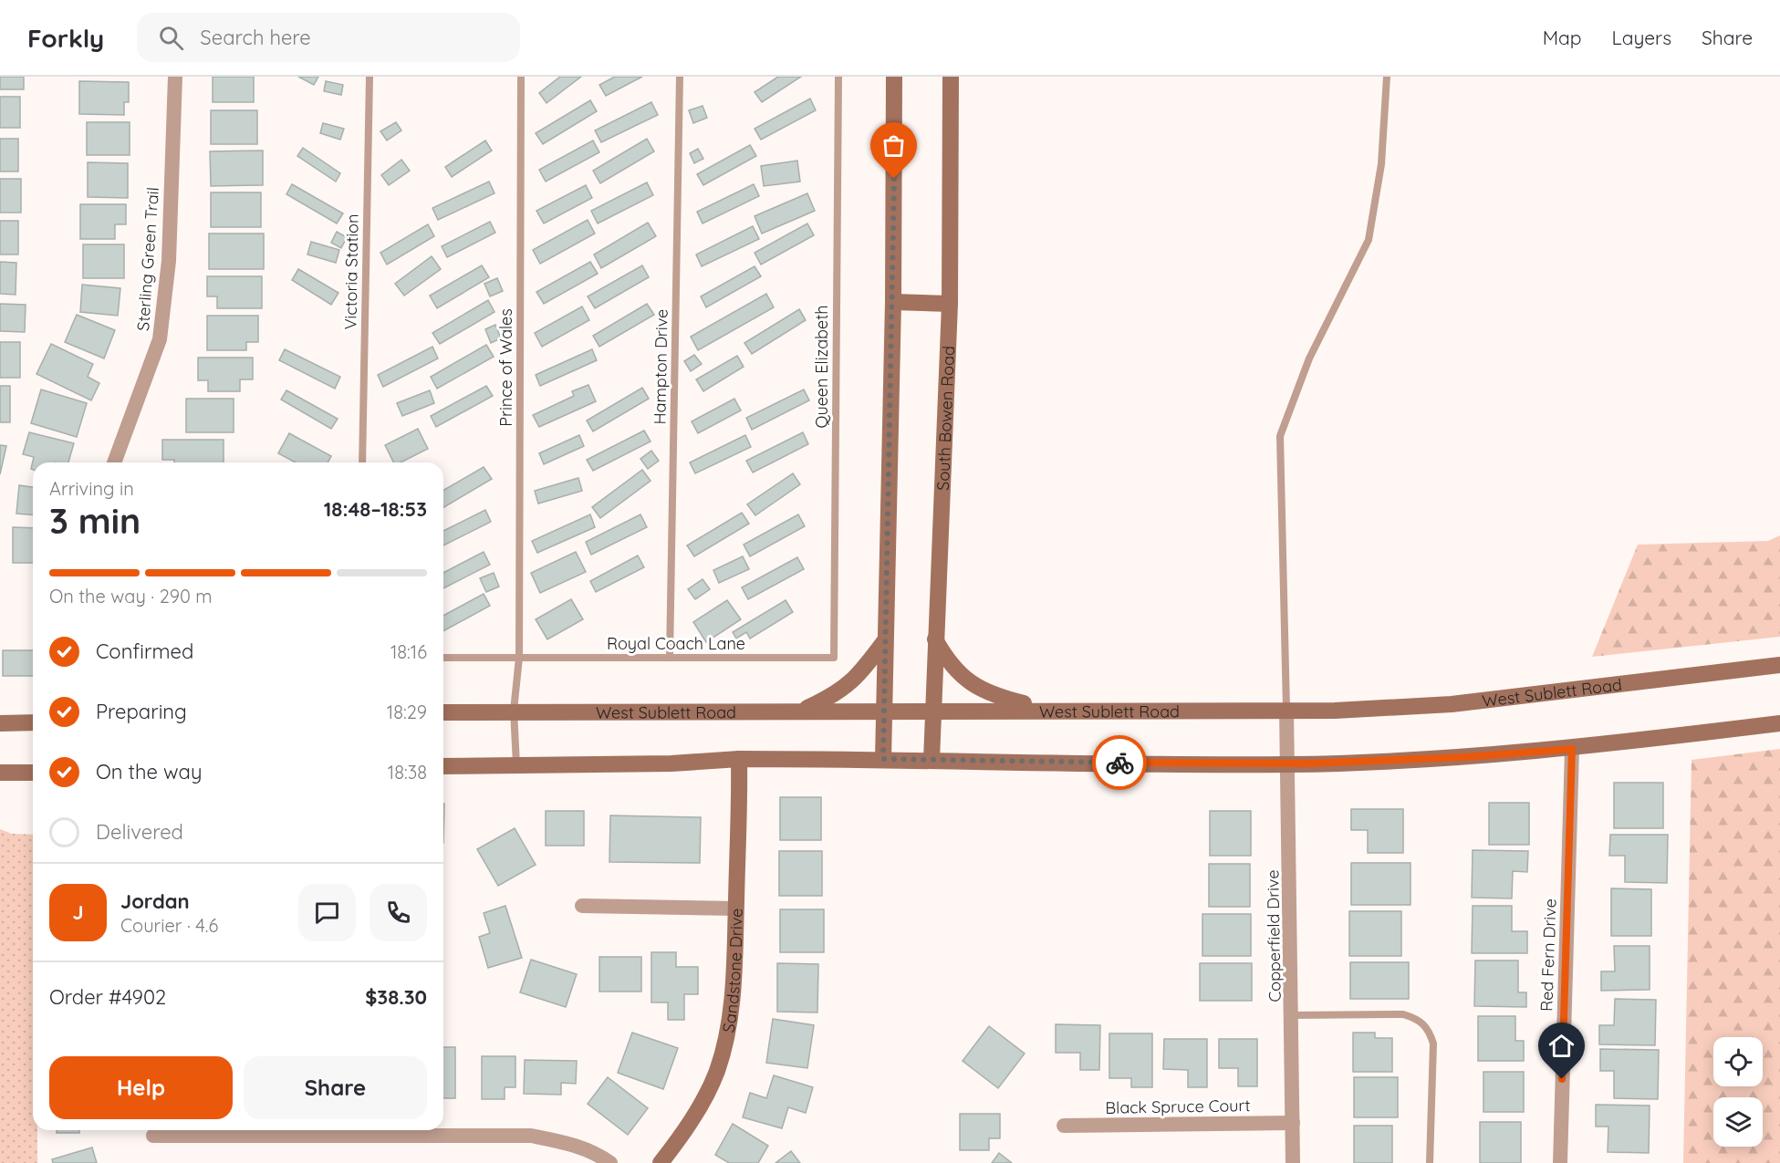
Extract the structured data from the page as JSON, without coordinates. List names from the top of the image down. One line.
{"streets":{"main road":["South Bowen Road","West Sublett Road","Sandstone Drive"],"street":["Sterling Green Trail","Copperfield Drive","Red Fern Drive","Black Spruce Court"],"lane":["Victoria Station","Hampton Drive","Queen Elizabeth","Prince of Wales","Royal Coach Lane"]},"crossings":[["Hampton Drive","Royal Coach Lane"],["Queen Elizabeth","Royal Coach Lane"],["Prince of Wales","Royal Coach Lane"],["Prince of Wales","West Sublett Road"],["South Bowen Road","West Sublett Road"],["West Sublett Road","Copperfield Drive"],["Copperfield Drive","Black Spruce Court"]],"page":{"header":"Forkly","search":"Search here","nav":["Map","Layers","Share"],"heading":["3 min","Arriving in","18:48–18:53"],"panel":["Jordan","Courier · 4.6","Order #4902","$38.30"],"bar":"On the way · 290 m","list":[["Confirmed","18:16"],["Preparing","18:29"],["On the way","18:38"],"Delivered"],"round":"J","buttons":["Help","Share"]}}
